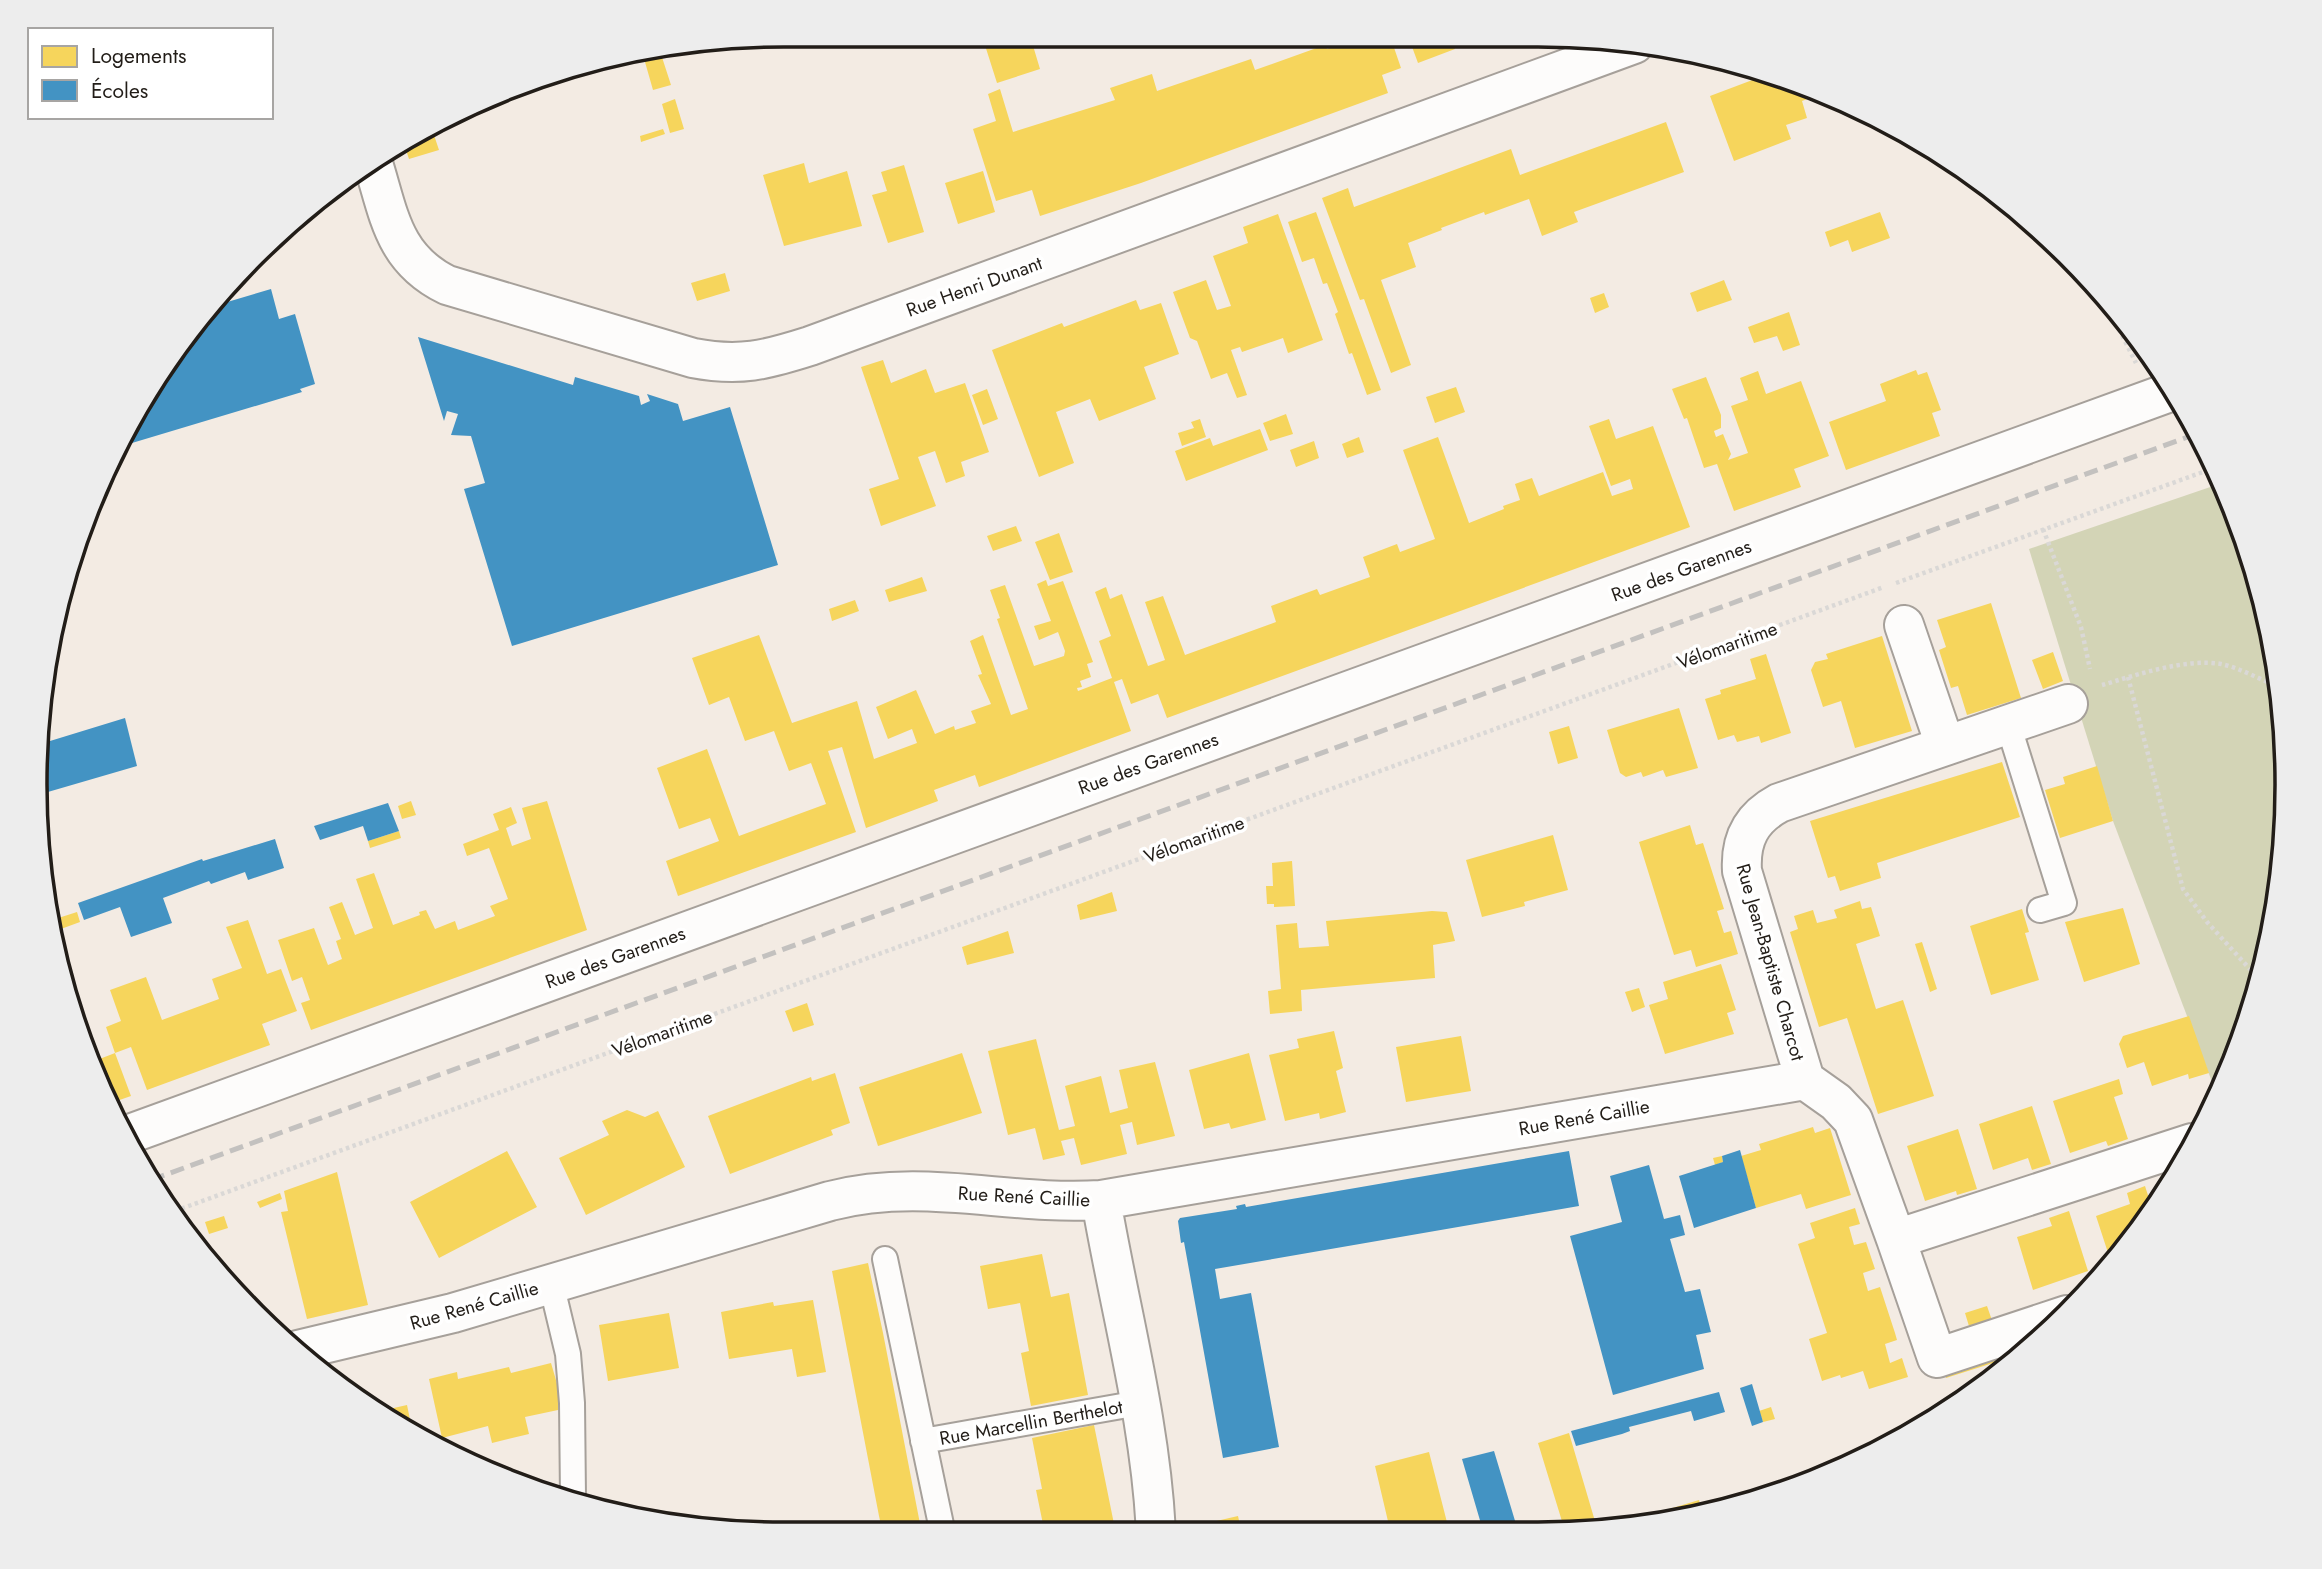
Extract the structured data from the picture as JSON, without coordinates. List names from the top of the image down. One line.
{"streets":{"street":["Rue Henri Dunant","Rue des Garennes","Rue Jean-Baptiste Charcot","Rue René Caillie","Rue Marcellin Berthelot"],"path":["Vélomaritime"]},"crossings":[["Rue Jean-Baptiste Charcot","Rue René Caillie"],["Rue René Caillie","Rue Marcellin Berthelot"]],"legend":["Logements","Écoles"]}
